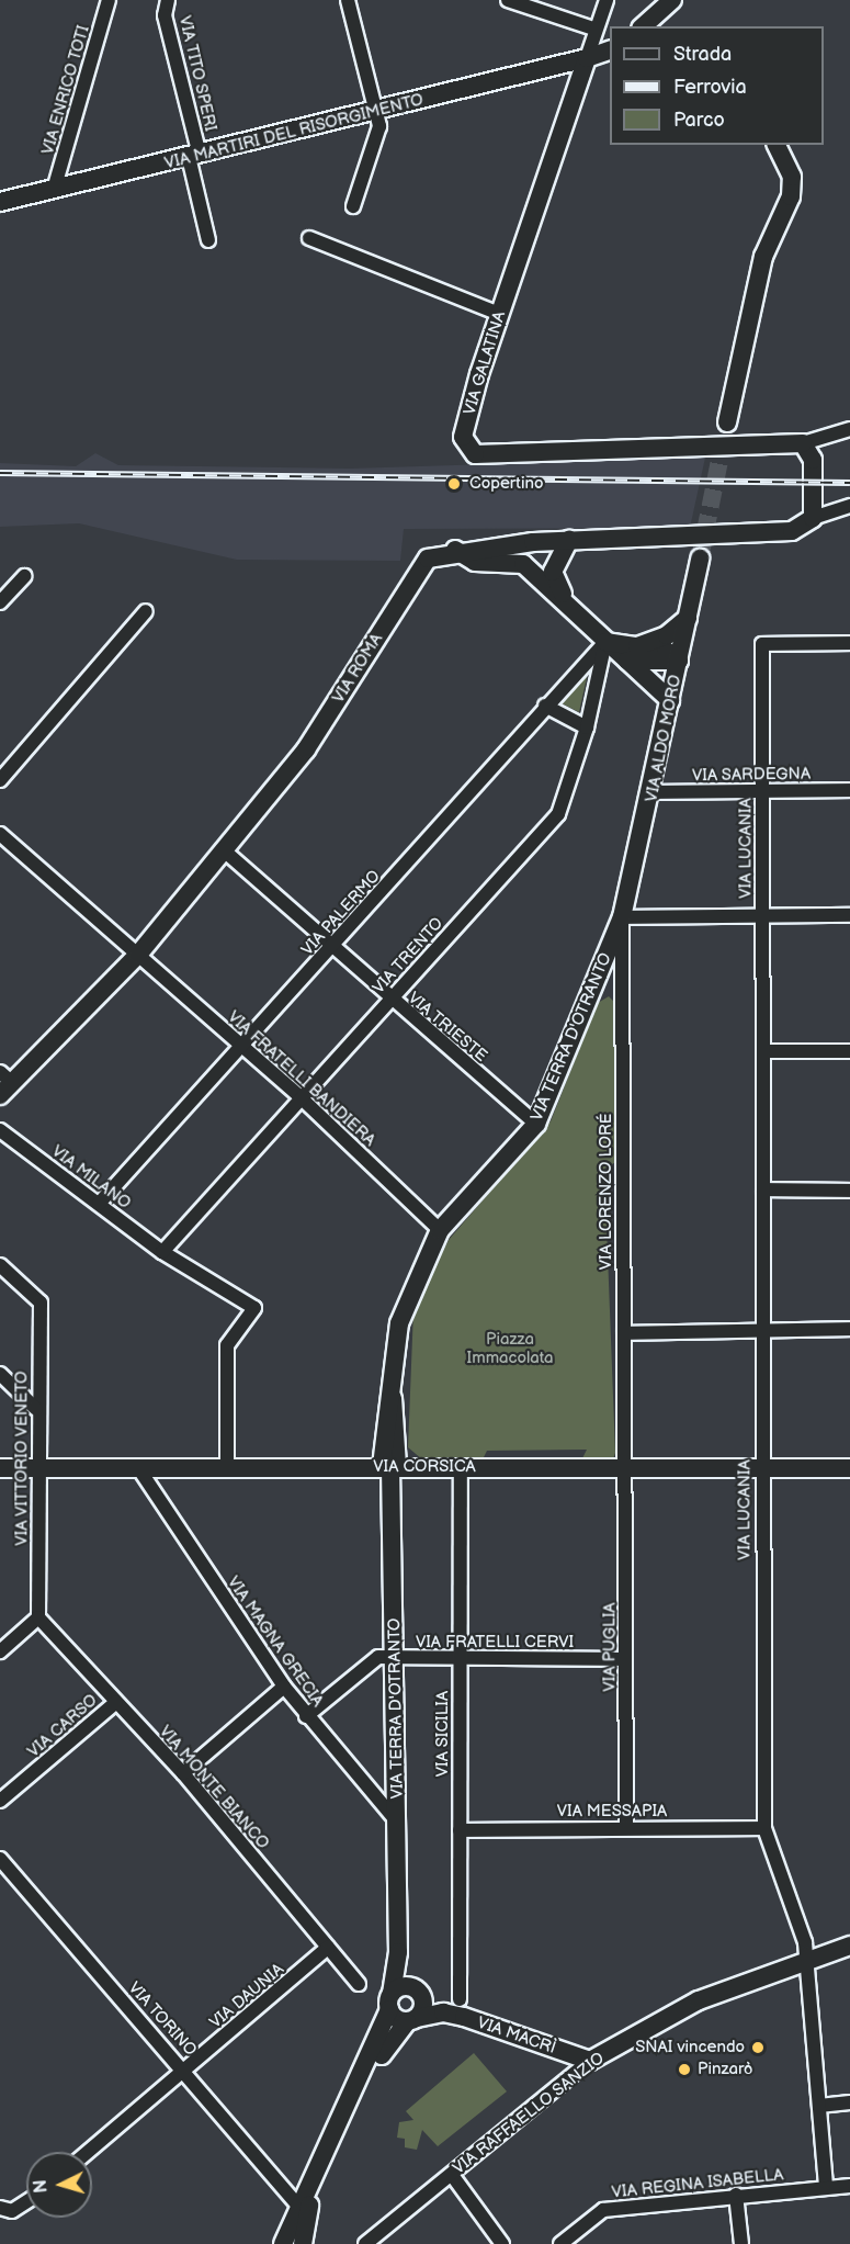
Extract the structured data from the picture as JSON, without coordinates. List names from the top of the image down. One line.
{"streets":{"street":["VIA TITO SPERI","VIA ENRICO TOTI","VIA MARTIRI DEL RISORGIMENTO","VIA GALATINA","VIA ROMA","VIA ALDO MORO","VIA SARDEGNA","VIA LUCANIA","VIA PALERMO","VIA TRENTO","VIA TRIESTE","VIA TERRA D'OTRANTO","VIA FRATELLI BANDIERA","VIA MILANO","VIA LORENZO LORÉ","VIA VITTORIO VENETO","VIA CORSICA","VIA MAGNA GRECIA","VIA FRATELLI CERVI","VIA PUGLIA","VIA CARSO","VIA SICILIA","VIA MONTE BIANCO","VIA MESSAPIA","VIA DAUNIA","VIA TORINO","VIA MACRÌ","VIA RAFFAELLO SANZIO","VIA REGINA ISABELLA"]},"crossings":[["VIA TITO SPERI","VIA MARTIRI DEL RISORGIMENTO"],["VIA ENRICO TOTI","VIA MARTIRI DEL RISORGIMENTO"],["VIA MARTIRI DEL RISORGIMENTO","VIA GALATINA"],["VIA ROMA","VIA TRIESTE"],["VIA ROMA","VIA FRATELLI BANDIERA"],["VIA ALDO MORO","VIA SARDEGNA"],["VIA ALDO MORO","VIA TERRA D'OTRANTO"],["VIA ALDO MORO","VIA LORENZO LORÉ"],["VIA SARDEGNA","VIA LUCANIA"],["VIA LUCANIA","VIA CORSICA"],["VIA LUCANIA","VIA MESSAPIA"],["VIA LUCANIA","VIA RAFFAELLO SANZIO"],["VIA LUCANIA","VIA REGINA ISABELLA"],["VIA PALERMO","VIA TRENTO"],["VIA PALERMO","VIA TRIESTE"],["VIA PALERMO","VIA FRATELLI BANDIERA"],["VIA PALERMO","VIA MILANO"],["VIA TRENTO","VIA TRIESTE"],["VIA TRENTO","VIA FRATELLI BANDIERA"],["VIA TRENTO","VIA MILANO"],["VIA TRIESTE","VIA TERRA D'OTRANTO"],["VIA TERRA D'OTRANTO","VIA FRATELLI BANDIERA"],["VIA TERRA D'OTRANTO","VIA LORENZO LORÉ"],["VIA TERRA D'OTRANTO","VIA CORSICA"],["VIA TERRA D'OTRANTO","VIA MAGNA GRECIA"],["VIA TERRA D'OTRANTO","VIA FRATELLI CERVI"],["VIA TERRA D'OTRANTO","VIA TORINO"],["VIA TERRA D'OTRANTO","VIA MACRÌ"],["VIA MILANO","VIA CORSICA"],["VIA LORENZO LORÉ","VIA CORSICA"],["VIA LORENZO LORÉ","VIA PUGLIA"],["VIA VITTORIO VENETO","VIA CORSICA"],["VIA VITTORIO VENETO","VIA MONTE BIANCO"],["VIA CORSICA","VIA MAGNA GRECIA"],["VIA CORSICA","VIA PUGLIA"],["VIA CORSICA","VIA SICILIA"],["VIA MAGNA GRECIA","VIA FRATELLI CERVI"],["VIA FRATELLI CERVI","VIA PUGLIA"],["VIA FRATELLI CERVI","VIA SICILIA"],["VIA PUGLIA","VIA MESSAPIA"],["VIA CARSO","VIA MONTE BIANCO"],["VIA SICILIA","VIA MESSAPIA"],["VIA MONTE BIANCO","VIA DAUNIA"],["VIA DAUNIA","VIA TORINO"],["VIA MACRÌ","VIA RAFFAELLO SANZIO"]],"parks":["Piazza Immacolata"],"places":["Copertino","SNAI vincendo","Pinzarò"],"legend":["Strada","Ferrovia","Parco"],"north":"left"}
